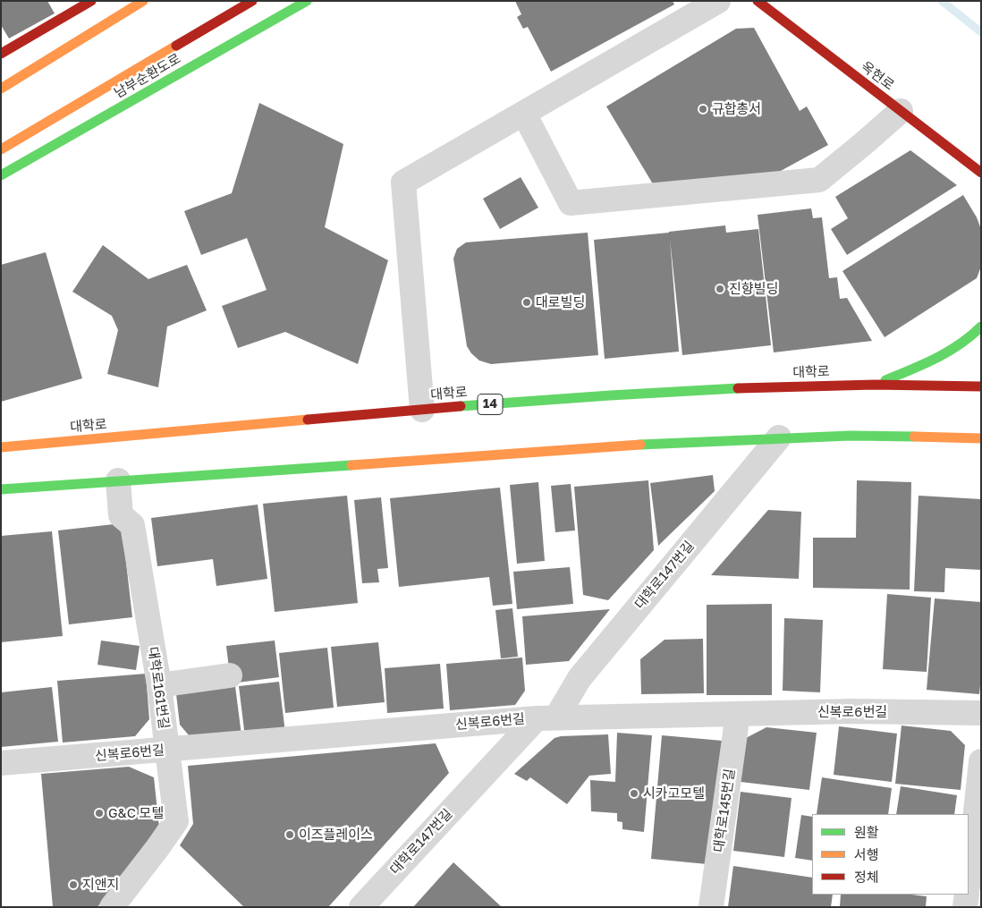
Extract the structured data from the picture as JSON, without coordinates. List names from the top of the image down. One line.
{"streets":{"main road":["남부순환도로","옥현로","대학로","14"],"street":["대학로147번길","대학로161번길","신복로6번길","대학로145번길"]},"crossings":[["대학로147번길","신복로6번길"],["대학로161번길","신복로6번길"],["신복로6번길","대학로145번길"]],"places":["규합총서","진향빌딩","대로빌딩","시카고모텔","G&C 모텔","이즈플레이스","지앤지"],"legend":["원활","서행","정체"]}
